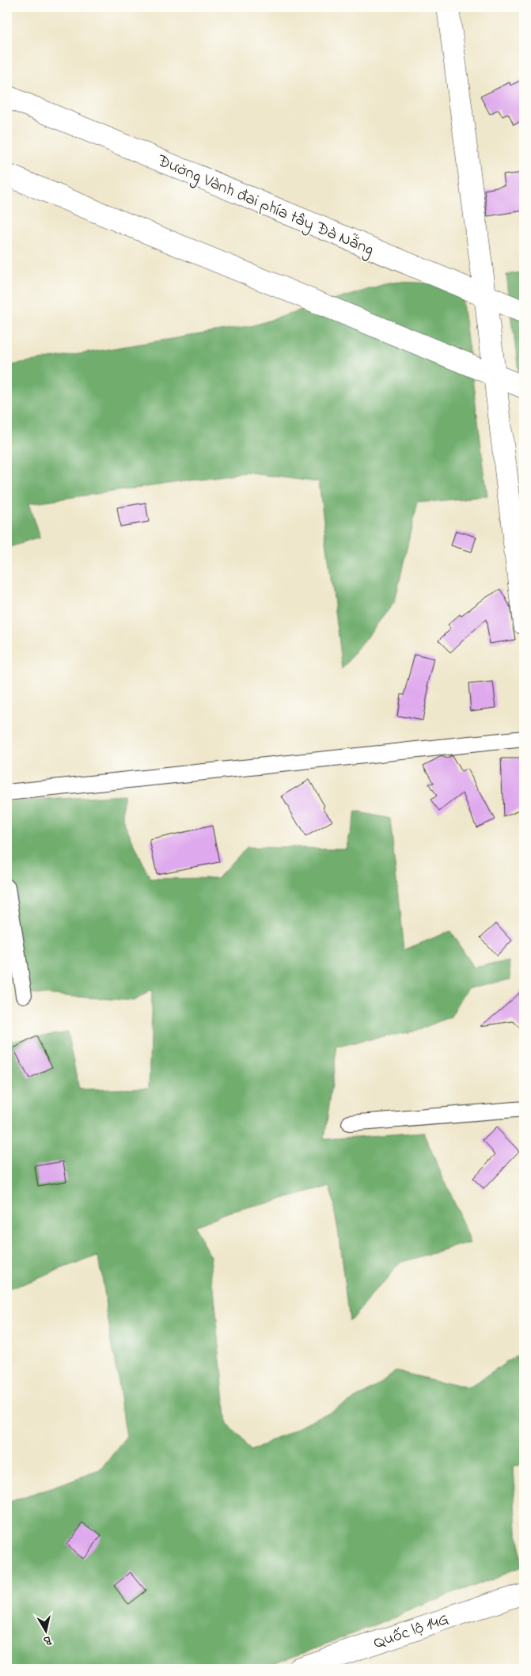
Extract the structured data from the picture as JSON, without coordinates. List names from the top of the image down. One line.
{"streets":{"main road":["Đường Vành đai phía tây Đà Nẵng","Quốc lộ 14G"]},"north":"bottom"}
